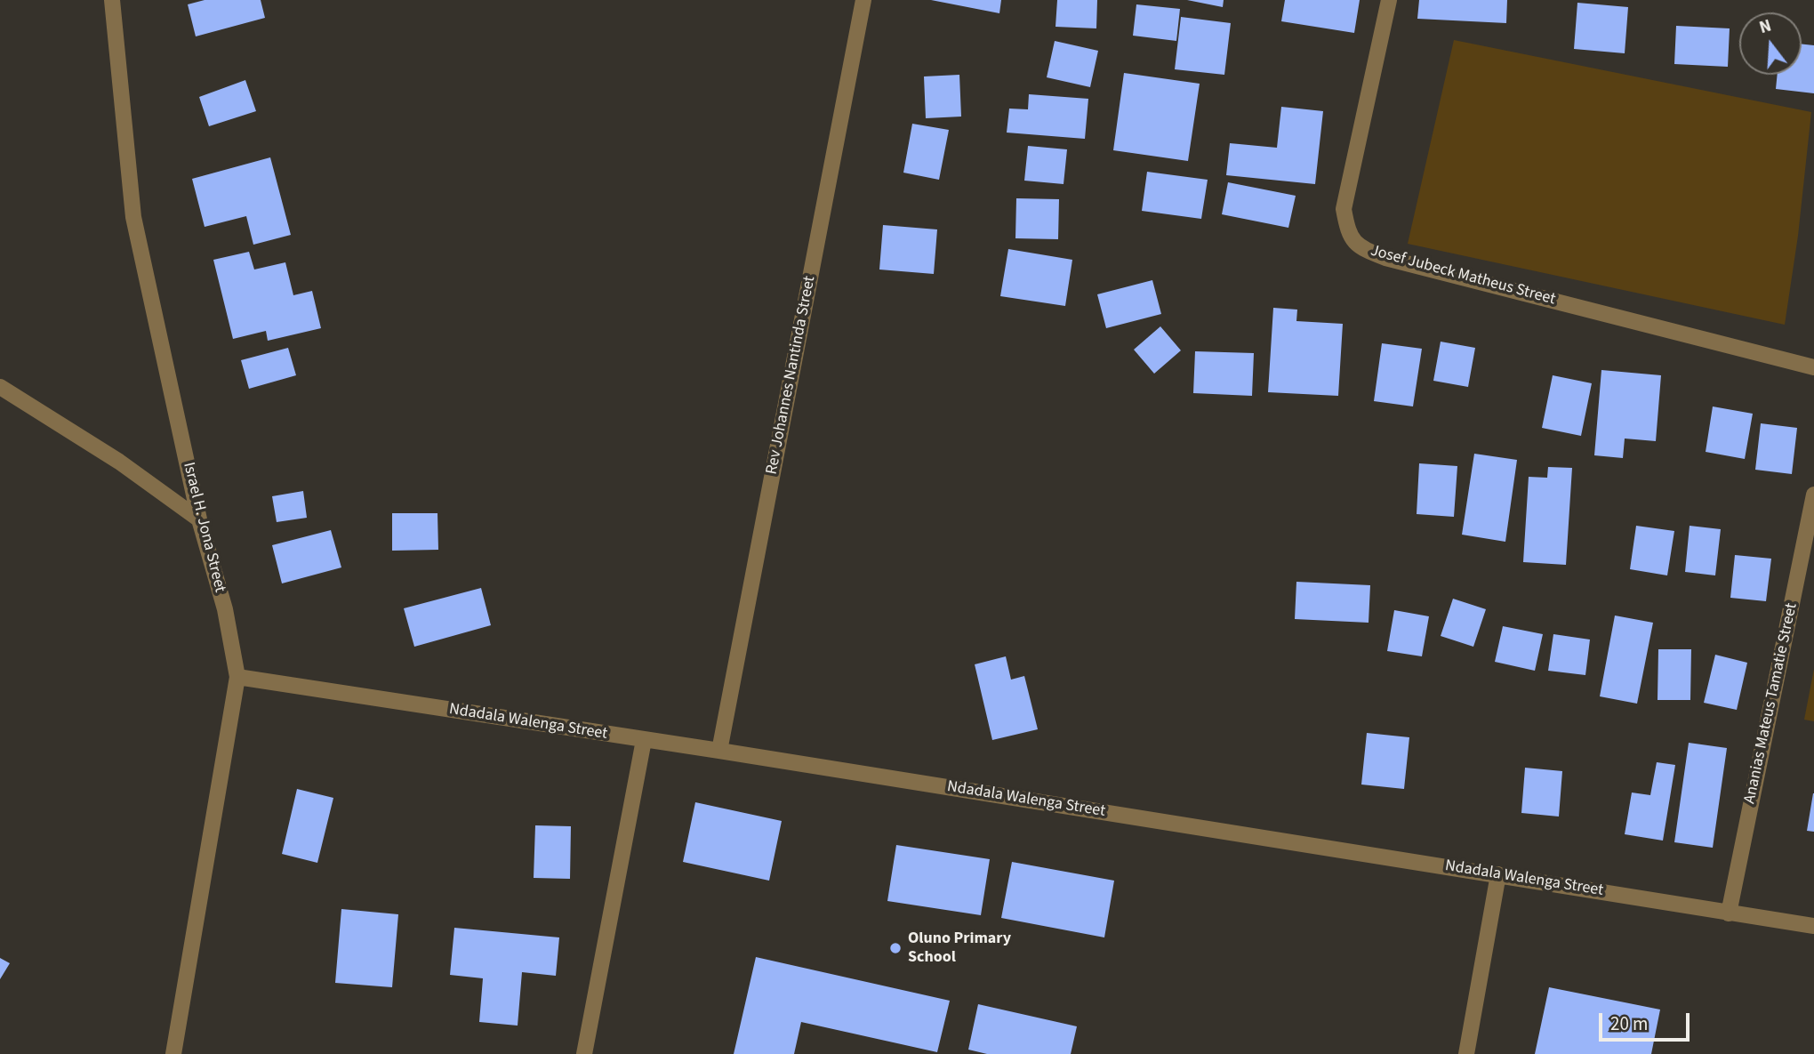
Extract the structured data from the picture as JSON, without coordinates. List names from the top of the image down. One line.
{"streets":{"street":["Josef Jubeck Matheus Street","Rev Johannes Nantinda Street","Israel H. Jona Street","Ananias Mateus Tamatie Street","Ndadala Walenga Street"]},"crossings":[["Rev Johannes Nantinda Street","Ndadala Walenga Street"],["Israel H. Jona Street","Ndadala Walenga Street"],["Ananias Mateus Tamatie Street","Ndadala Walenga Street"]],"places":["Oluno Primary School"],"scale_bar":"20 m","north":"top"}
